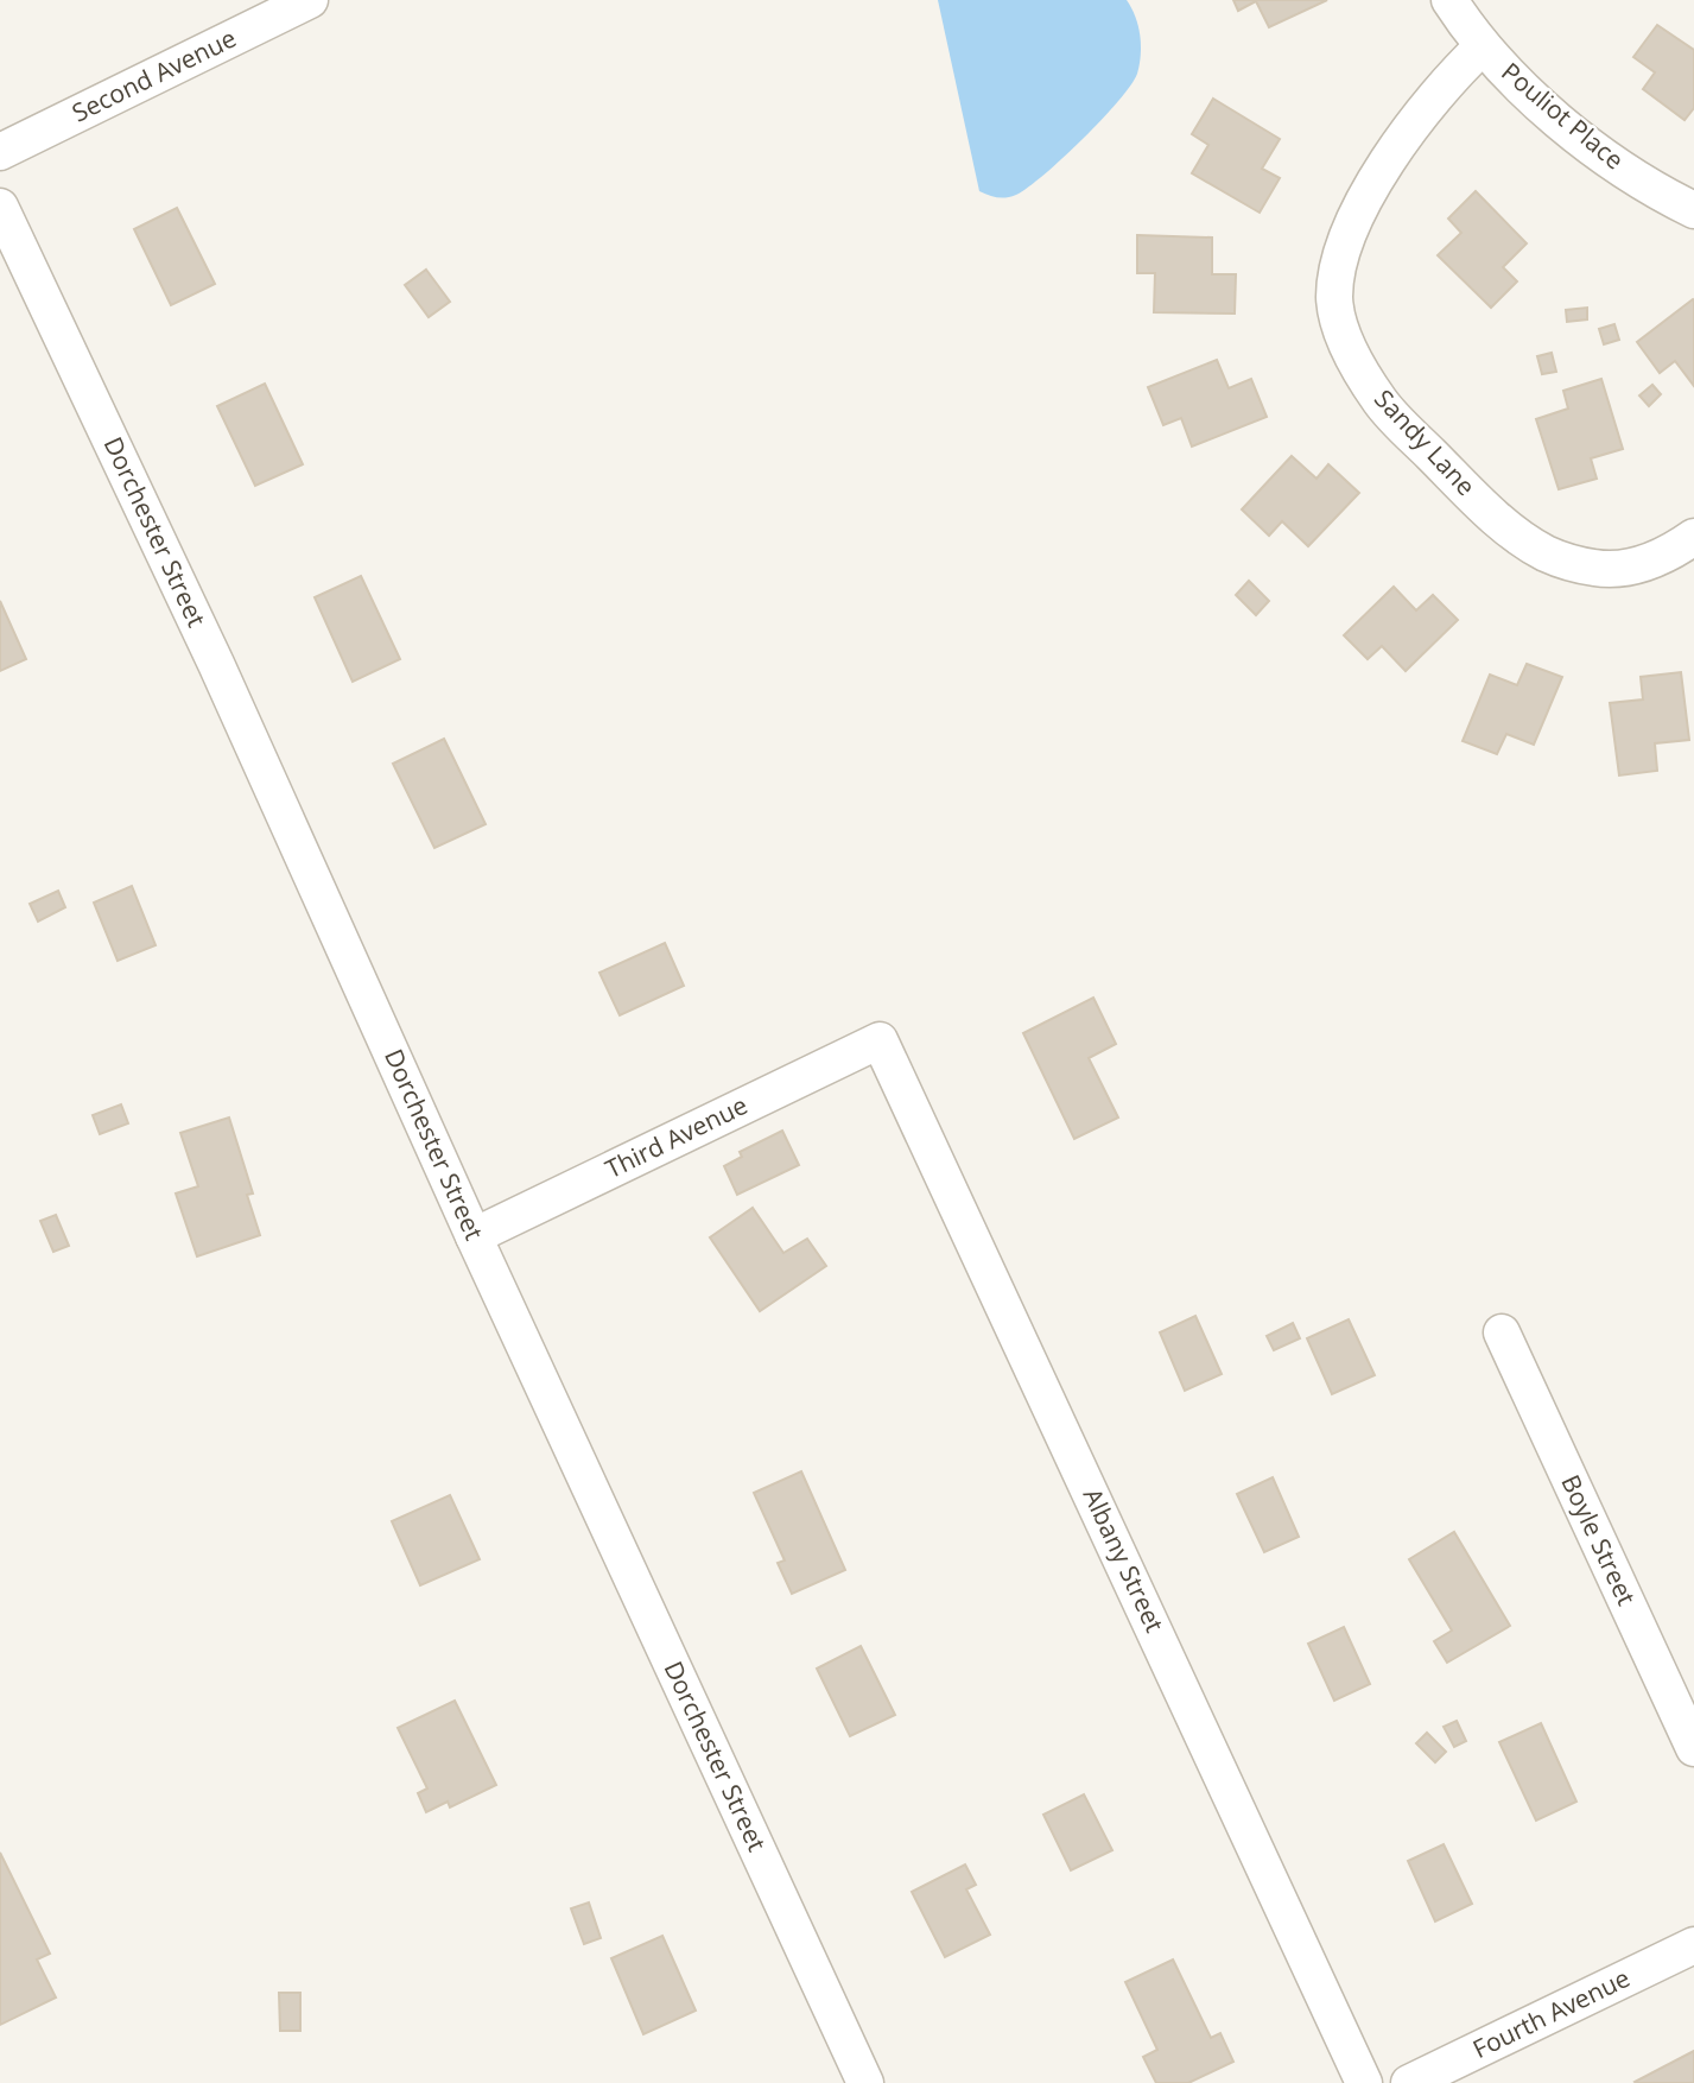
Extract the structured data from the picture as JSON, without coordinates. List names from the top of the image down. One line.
{"streets":{"street":["Second Avenue","Pouliot Place","Sandy Lane","Dorchester Street","Third Avenue","Boyle Street","Albany Street","Fourth Avenue"]},"crossings":[["Pouliot Place","Sandy Lane"],["Dorchester Street","Third Avenue"],["Third Avenue","Albany Street"]]}
